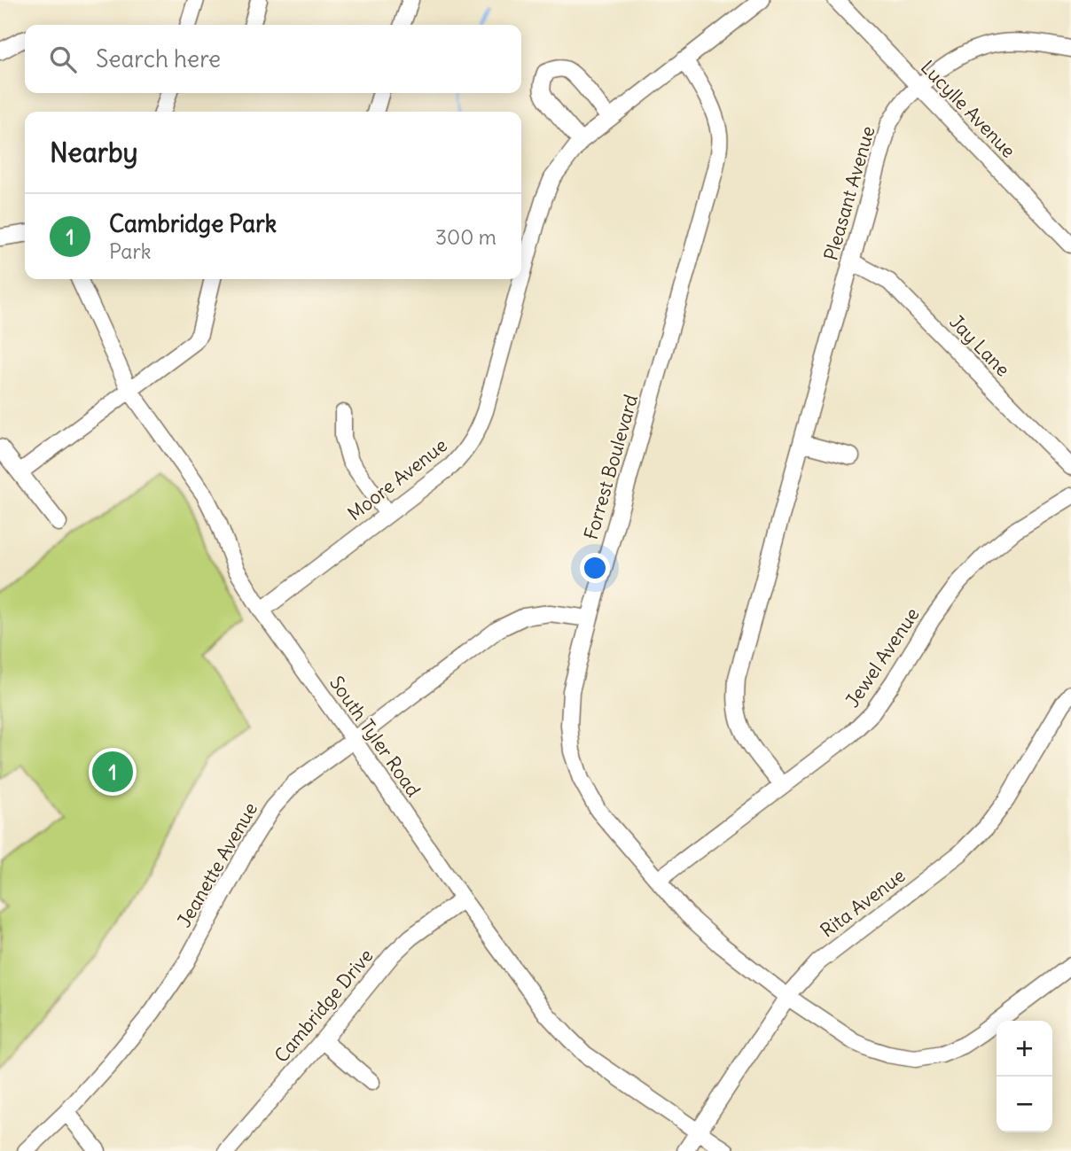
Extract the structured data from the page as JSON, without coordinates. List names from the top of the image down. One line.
{"streets":{"street":["Lucylle Avenue","Pleasant Avenue","Jay Lane","Forrest Boulevard","Moore Avenue","Jewel Avenue","South Tyler Road","Jeanette Avenue","Rita Avenue","Cambridge Drive"]},"crossings":[["Lucylle Avenue","Pleasant Avenue"],["Pleasant Avenue","Jay Lane"],["Pleasant Avenue","Jewel Avenue"],["Forrest Boulevard","Moore Avenue"],["Forrest Boulevard","Jewel Avenue"],["Forrest Boulevard","Jeanette Avenue"],["Forrest Boulevard","Rita Avenue"],["Moore Avenue","South Tyler Road"],["South Tyler Road","Jeanette Avenue"],["South Tyler Road","Rita Avenue"],["South Tyler Road","Cambridge Drive"]],"page":{"search":"Search here","heading":"Nearby","list":[{"mark":"1","name":"Cambridge Park","note":"Park","value":"300 m"}],"pins":"1","map_buttons":["+","−"]}}
